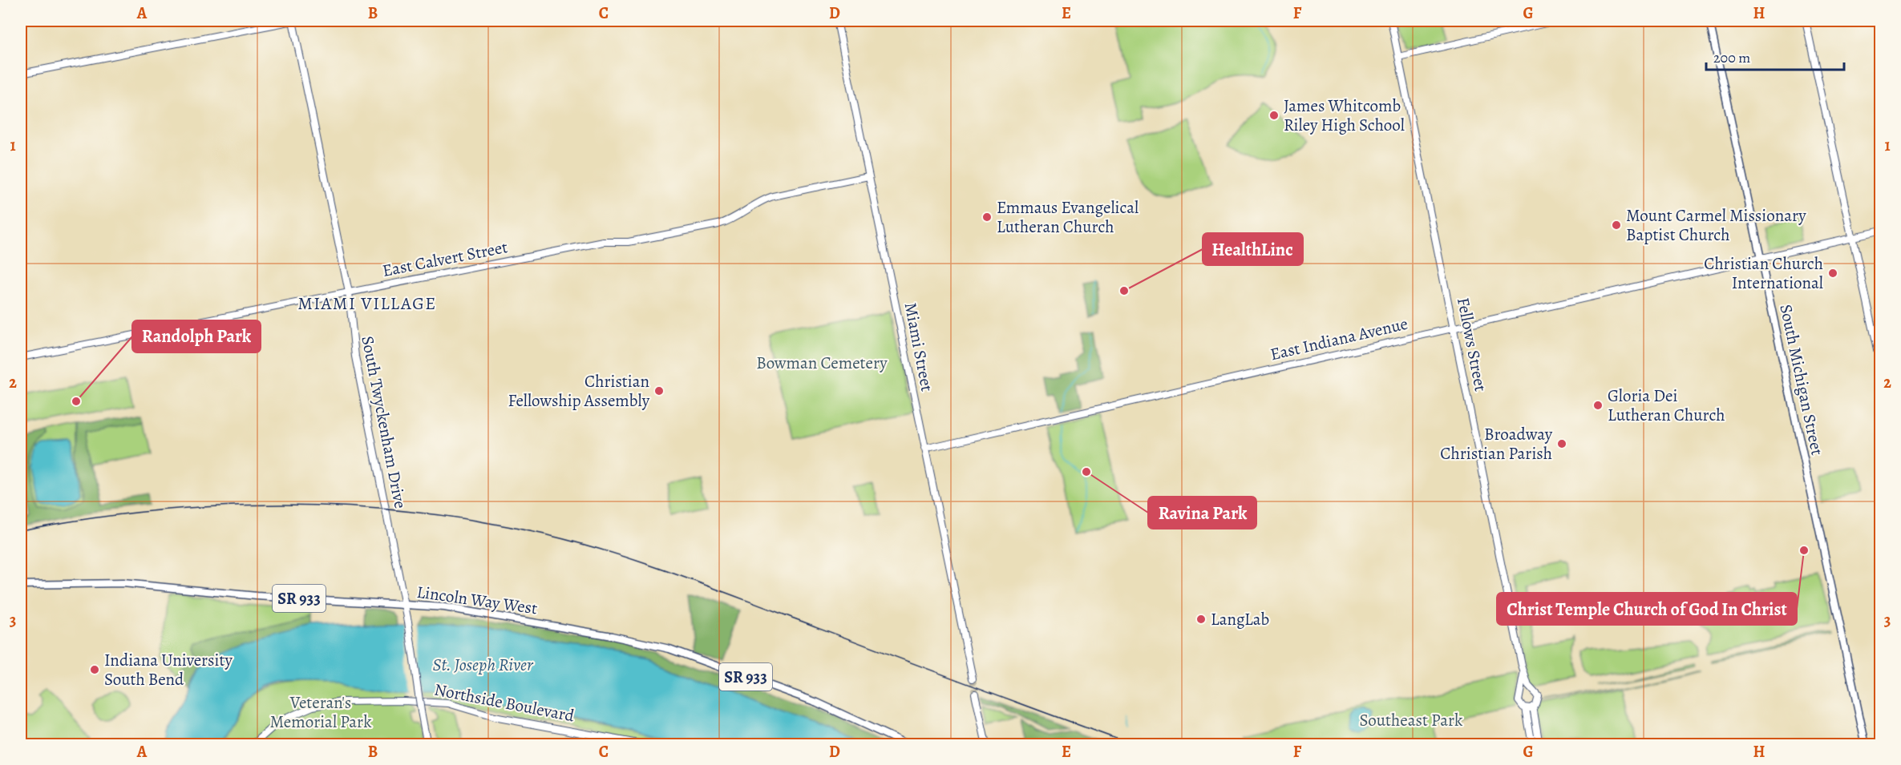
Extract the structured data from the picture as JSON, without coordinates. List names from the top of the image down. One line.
{"streets":{"main road":["South Michigan Street","SR 933","Lincoln Way West"],"street":["East Calvert Street","East Indiana Avenue","Fellows Street","Miami Street","South Twyckenham Drive","Northside Boulevard"]},"crossings":[["East Calvert Street","Miami Street"],["East Calvert Street","South Twyckenham Drive"],["East Indiana Avenue","Fellows Street"],["East Indiana Avenue","Miami Street"],["East Indiana Avenue","South Michigan Street"],["South Twyckenham Drive","Lincoln Way West"]],"districts":["MIAMI VILLAGE"],"water":["St. Joseph River"],"parks":["Bowman Cemetery","Veteran's Memorial Park","Southeast Park"],"places":["James Whitcomb Riley High School","Emmaus Evangelical Lutheran Church","Mount Carmel Missionary Baptist Church","Christian Church International","HealthLinc","Christian Fellowship Assembly","Randolph Park","Gloria Dei Lutheran Church","Broadway Christian Parish","Ravina Park","Christ Temple Church of God In Christ","LangLab","Indiana University South Bend"],"scale_bar":"200 m","grid":{"columns":["A","B","C","D","E","F","G","H"],"rows":["1","2","3"]}}
